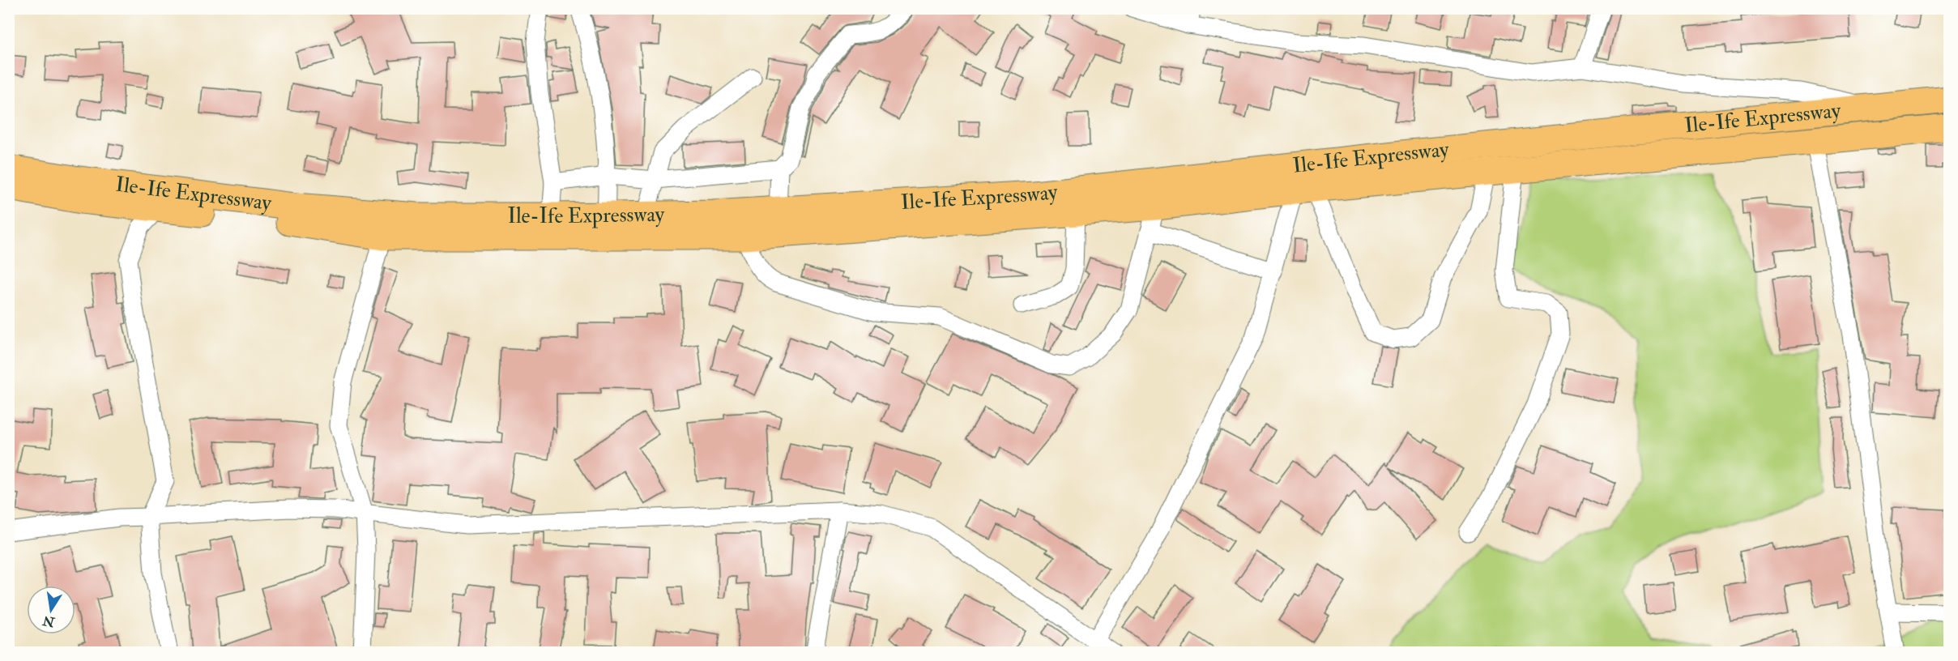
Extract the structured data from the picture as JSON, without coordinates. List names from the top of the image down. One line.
{"streets":{"main road":["Ile-Ife Expressway"]},"north":"bottom"}
